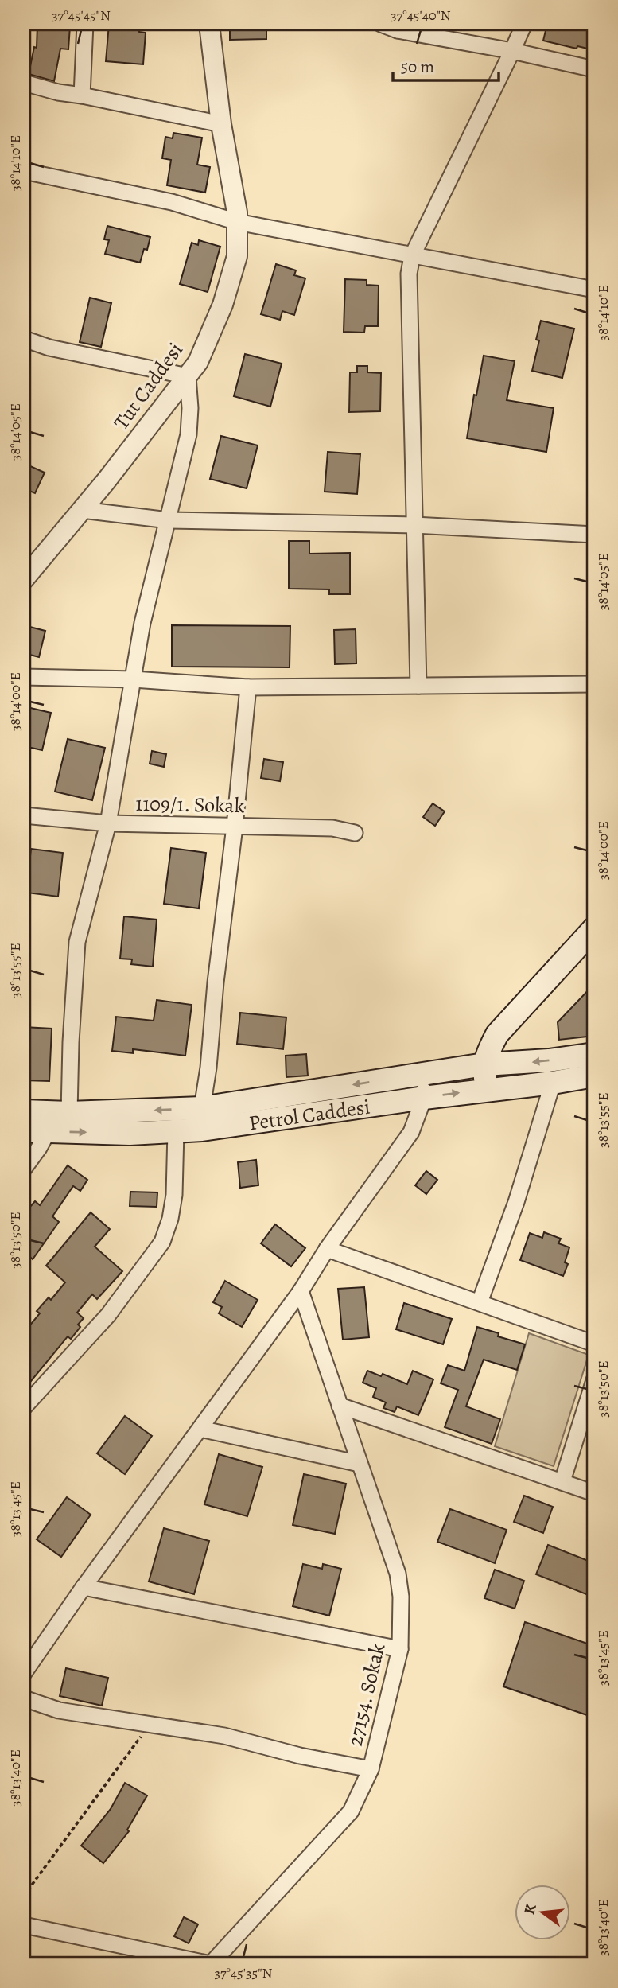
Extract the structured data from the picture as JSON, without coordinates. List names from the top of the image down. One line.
{"streets":{"main road":["Petrol Caddesi"],"street":["Tut Caddesi","1109/1. Sokak","27154. Sokak"]},"scale_bar":"50 m","north":"left","coordinates":["37°45'45\"N","37°45'40\"N","38°14'10\"E","38°14'05\"E","38°14'00\"E","38°13'55\"E","38°13'50\"E","38°13'45\"E","38°13'40\"E","37°45'35\"N"]}
